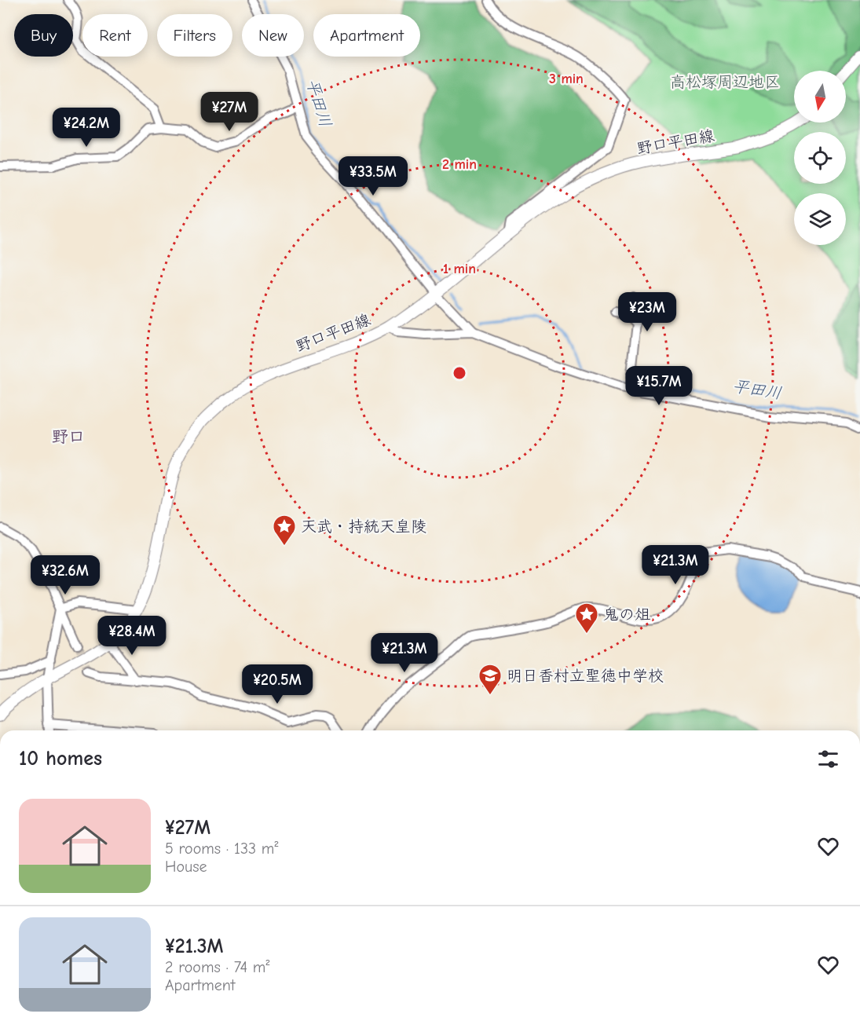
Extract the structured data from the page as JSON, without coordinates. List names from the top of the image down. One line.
{"streets":{"main road":["野口平田線"]},"districts":["野口"],"water":["平田川"],"parks":["高松塚周辺地区"],"places":{"place":["天武・持統天皇陵","鬼の俎"],"school or university":["明日香村立聖徳中学校"]},"north":"bottom","page":{"chip":["Buy","Rent","Filters","New","Apartment"],"price":["¥27M","¥24.2M","¥33.5M","¥23M","¥15.7M","¥21.3M","¥32.6M","¥28.4M","¥21.3M","¥20.5M"],"heading":"10 homes","list":[{"name":"¥27M","note":"5 rooms · 133 m² · House"},{"name":"¥21.3M","note":"2 rooms · 74 m² · Apartment"}]},"rings":["3 min","2 min","1 min"]}
